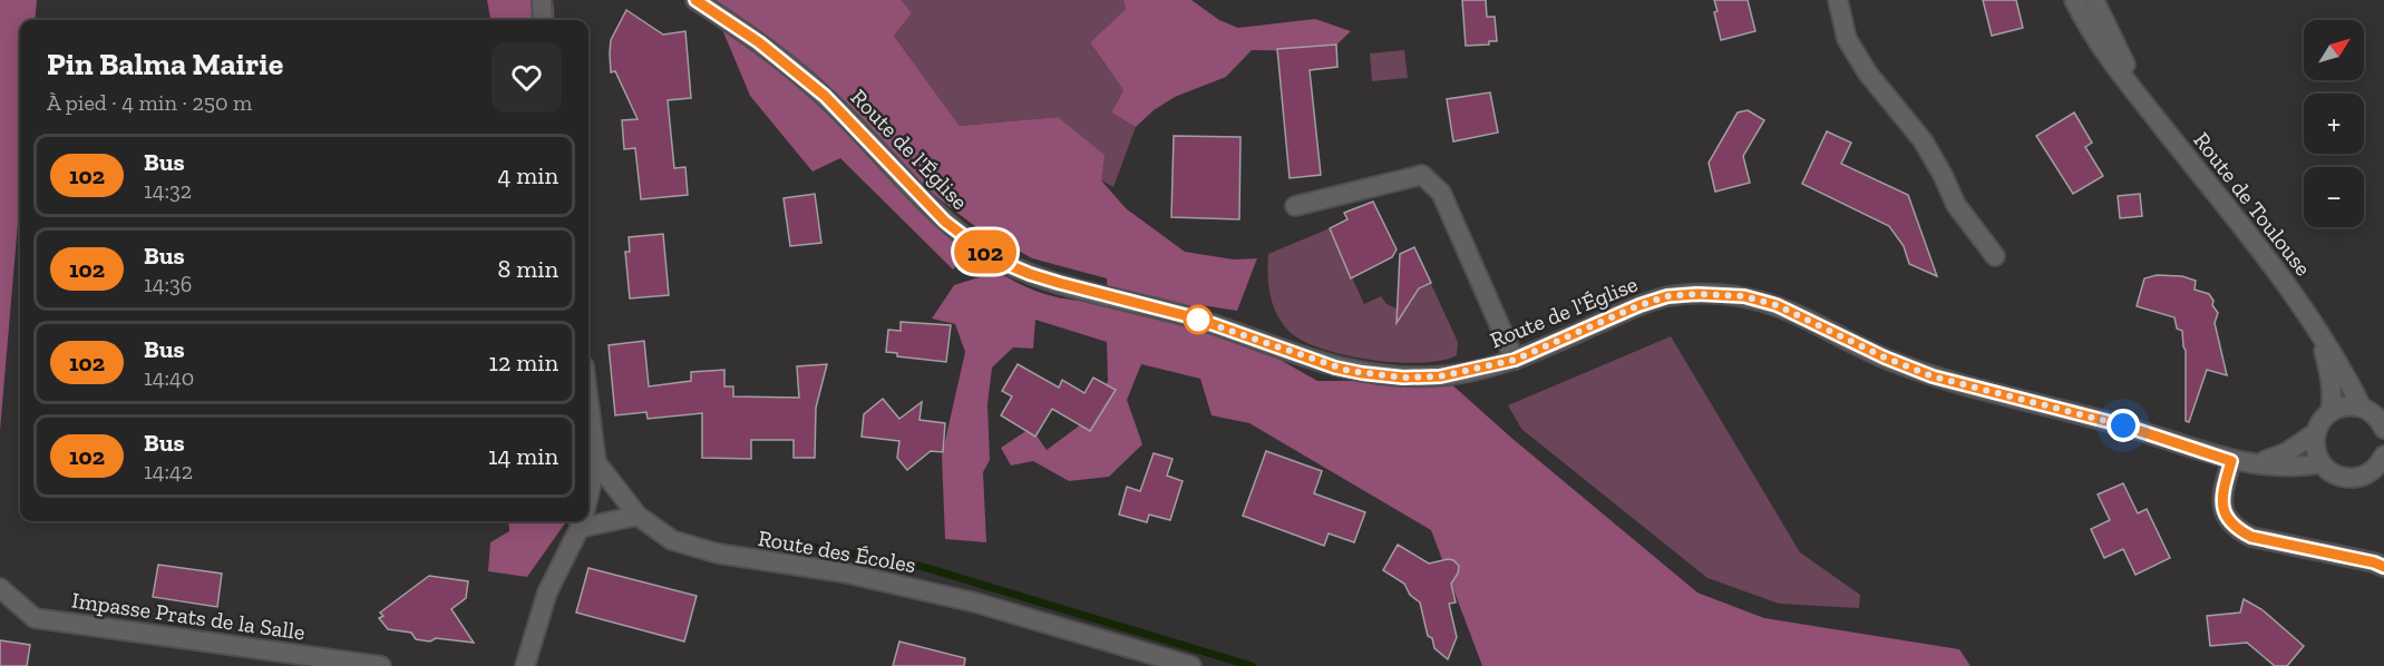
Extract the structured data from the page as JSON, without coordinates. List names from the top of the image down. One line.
{"streets":{"street":["Route de l'Église","Route de Toulouse","Route des Écoles","Impasse Prats de la Salle"]},"crossings":[["Route de l'Église","Route de Toulouse"]],"lines":["bus line 102"],"north":"top right","page":{"on_map":"102","map_buttons":["+","−"],"heading":["Pin Balma Mairie","À pied · 4 min · 250 m"],"list":[{"mark":"102","name":"Bus","note":"14:32","value":"4 min"},{"mark":"102","name":"Bus","note":"14:36","value":"8 min"},{"mark":"102","name":"Bus","note":"14:40","value":"12 min"},{"mark":"102","name":"Bus","note":"14:42","value":"14 min"}]}}
